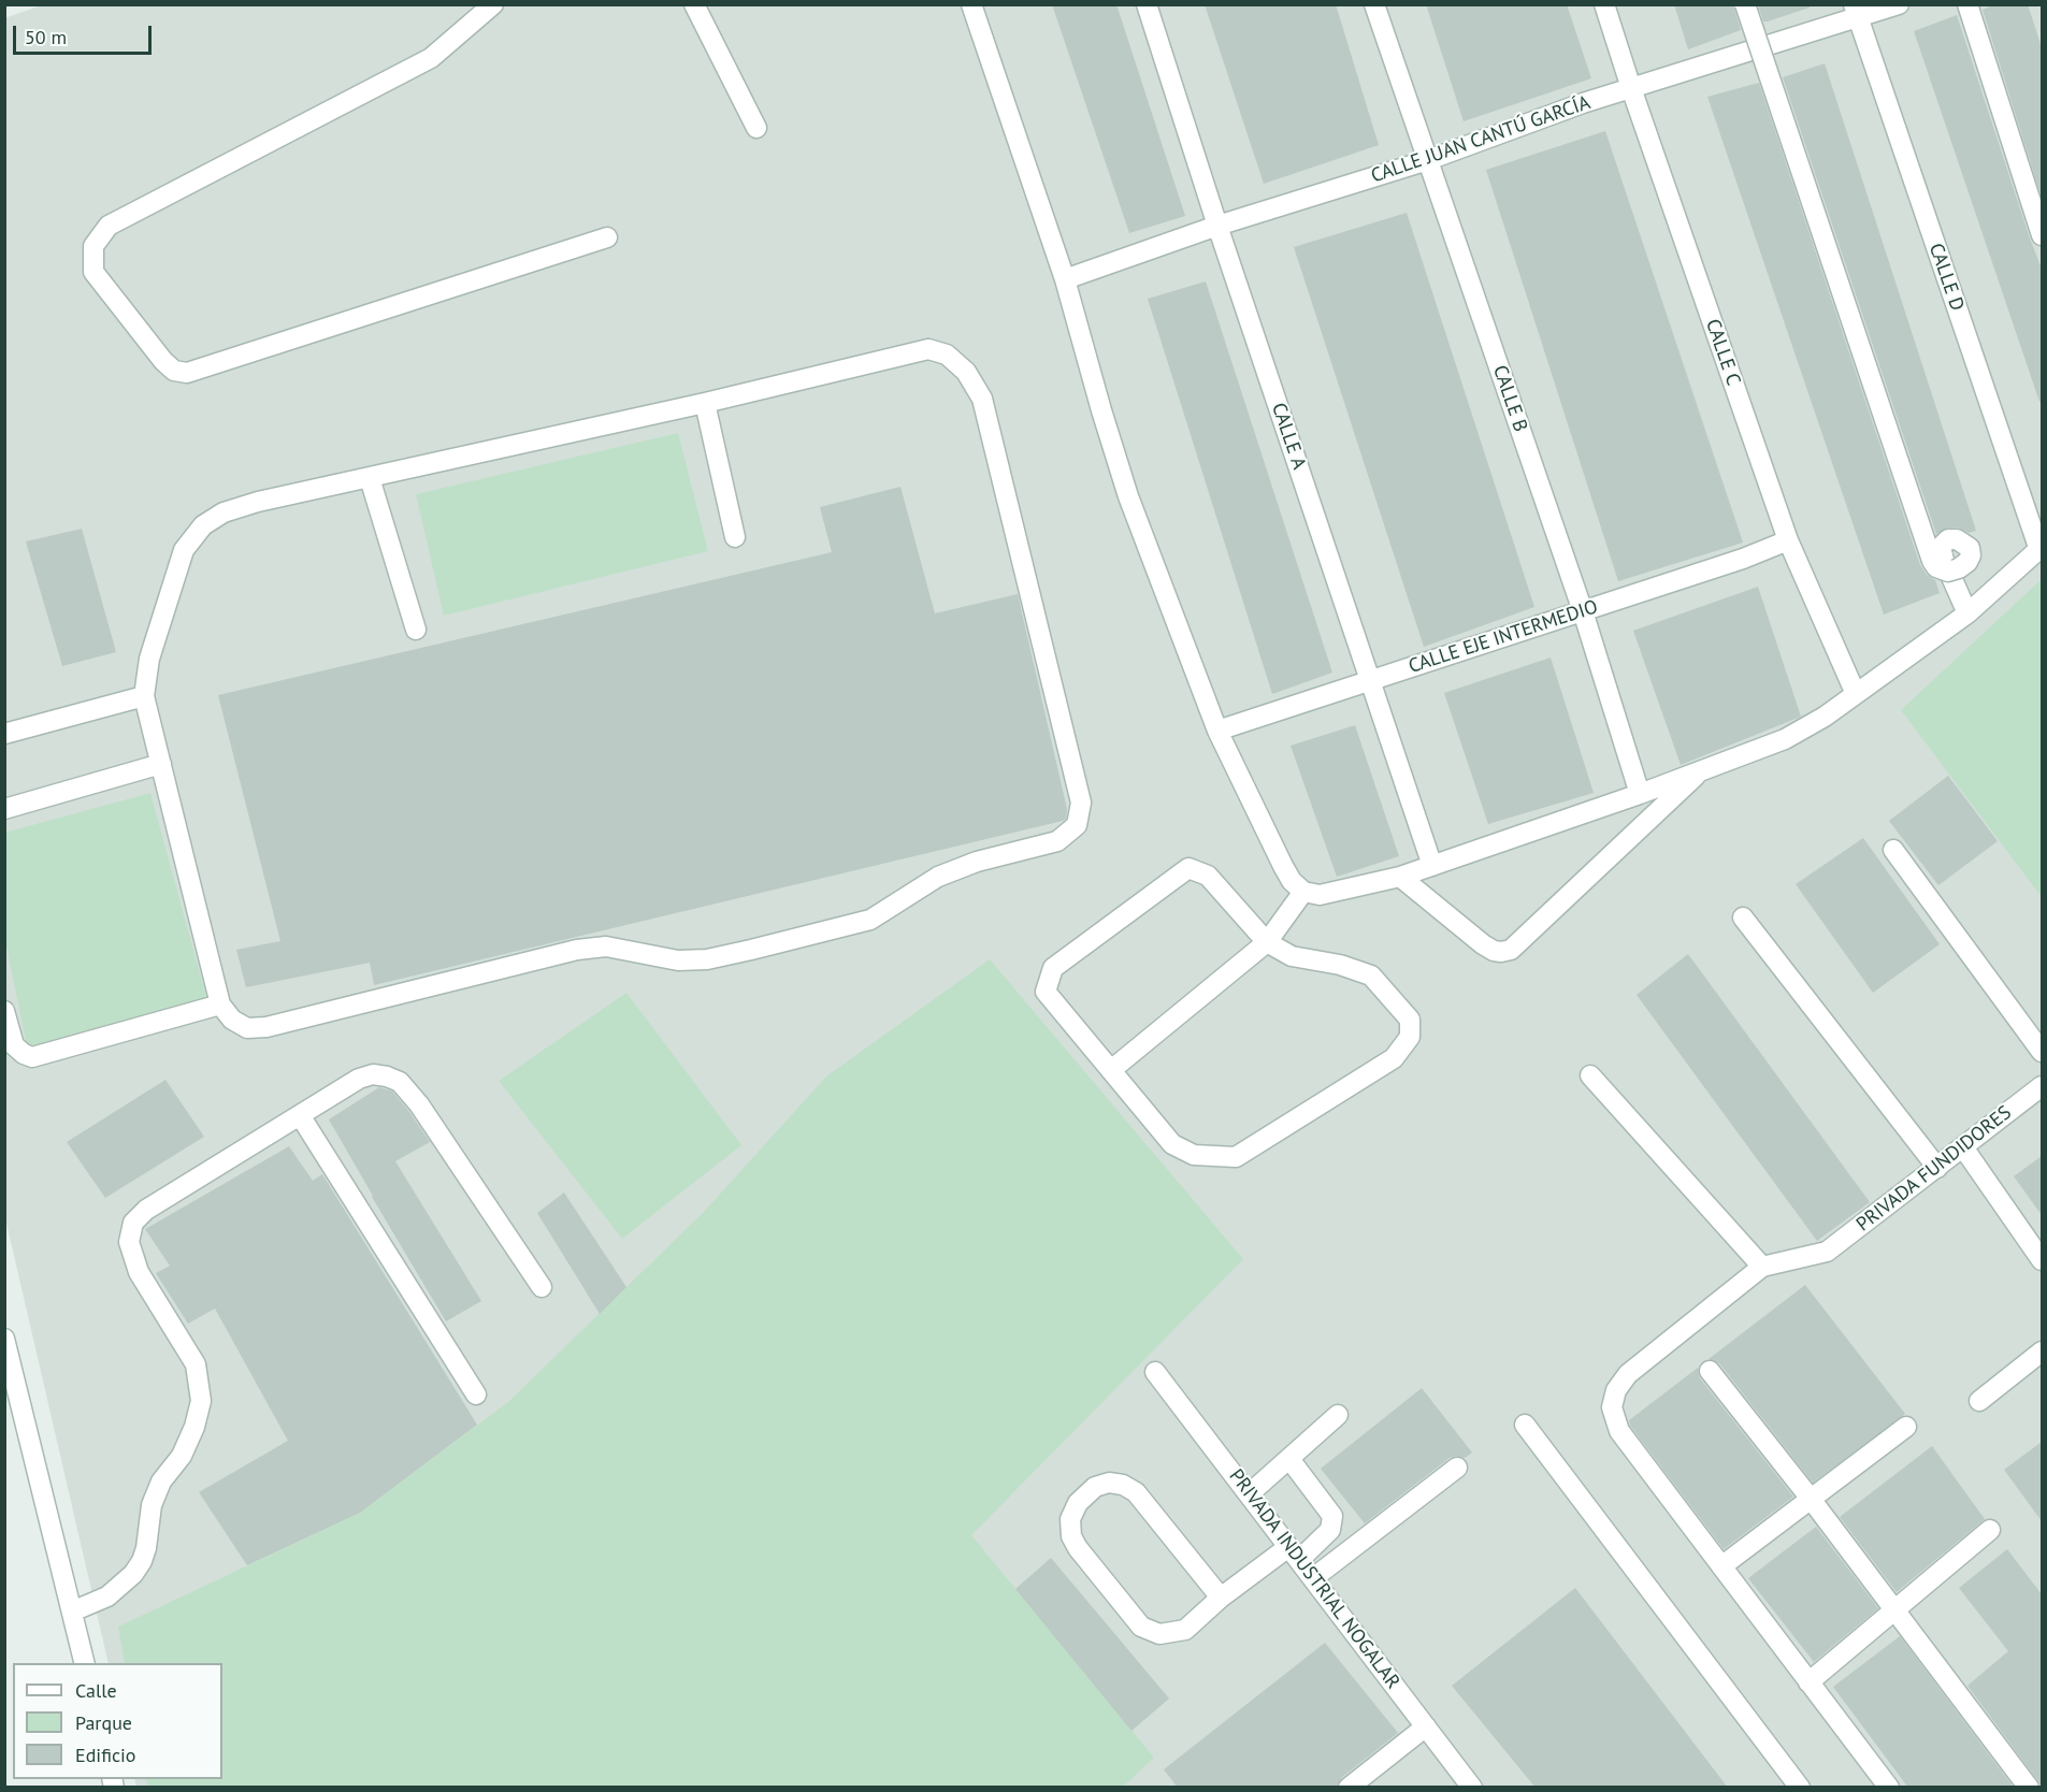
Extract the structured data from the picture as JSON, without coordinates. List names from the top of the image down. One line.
{"streets":{"street":["CALLE JUAN CANTÚ GARCÍA","CALLE D","CALLE C","CALLE B","CALLE A","CALLE EJE INTERMEDIO","PRIVADA FUNDIDORES","PRIVADA INDUSTRIAL NOGALAR"]},"crossings":[["CALLE JUAN CANTÚ GARCÍA","CALLE D"],["CALLE JUAN CANTÚ GARCÍA","CALLE C"],["CALLE JUAN CANTÚ GARCÍA","CALLE B"],["CALLE JUAN CANTÚ GARCÍA","CALLE A"],["CALLE C","CALLE EJE INTERMEDIO"],["CALLE B","CALLE EJE INTERMEDIO"],["CALLE A","CALLE EJE INTERMEDIO"]],"legend":["Calle","Parque","Edificio"],"scale_bar":"50 m"}
